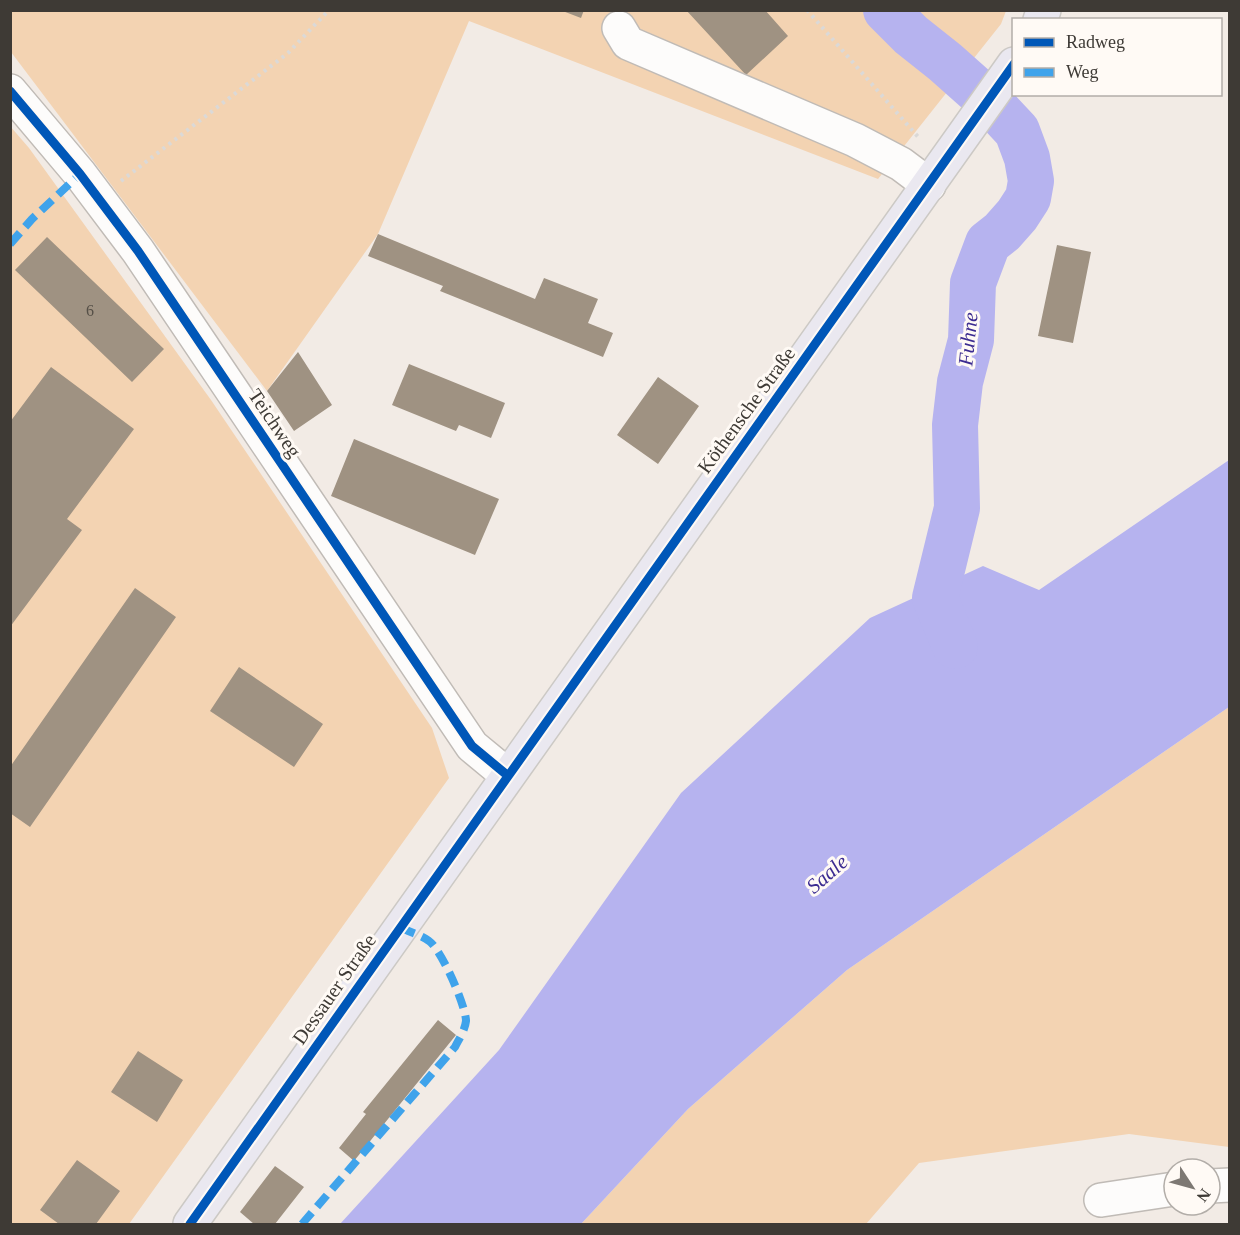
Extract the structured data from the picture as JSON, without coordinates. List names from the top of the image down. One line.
{"streets":{"main road":["Köthensche Straße","Dessauer Straße"],"street":["Teichweg"]},"crossings":[["Köthensche Straße","Teichweg"],["Köthensche Straße","Dessauer Straße"],["Teichweg","Dessauer Straße"]],"water":["Fuhne","Saale"],"house_numbers":["6"],"legend":["Radweg","Weg"],"north":"bottom right"}
